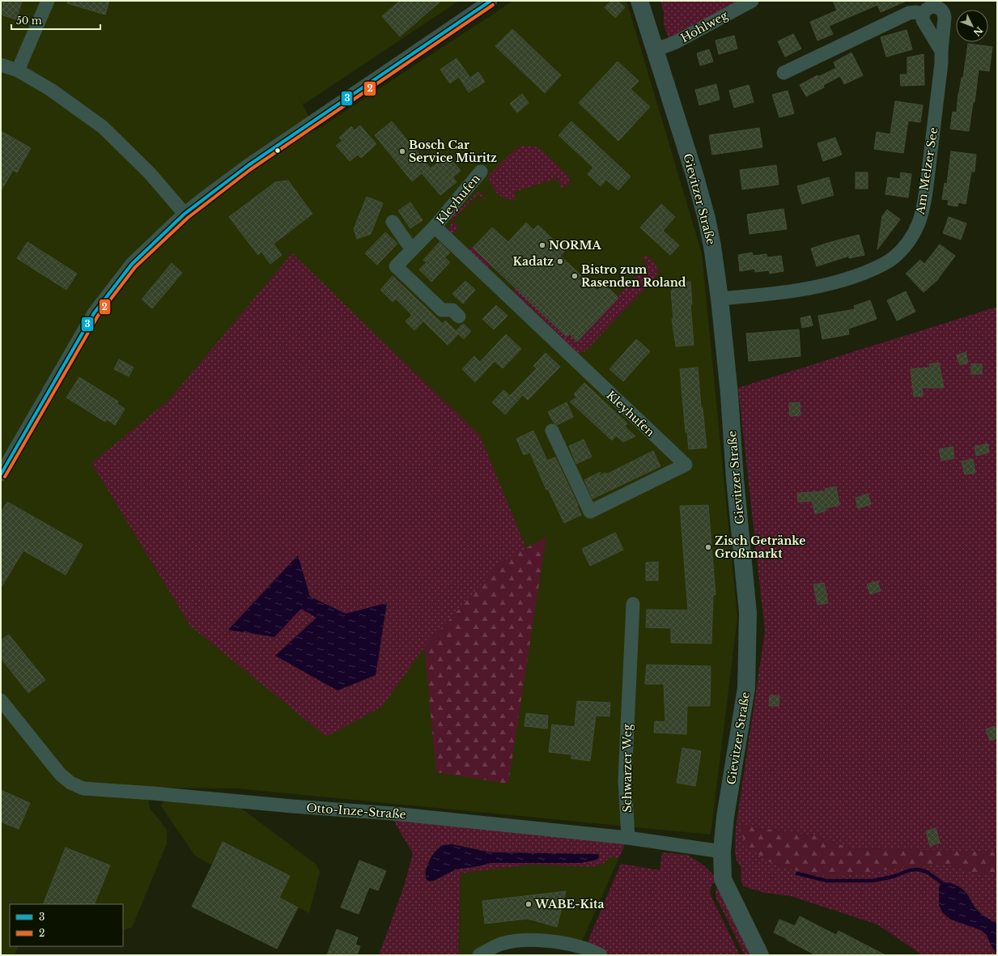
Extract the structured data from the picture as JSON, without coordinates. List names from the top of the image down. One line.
{"streets":{"main road":["Gievitzer Straße"],"street":["Hohlweg","Am Melzer See","Kleyhufen","Schwarzer Weg","Otto-Inze-Straße"]},"crossings":[["Hohlweg","Gievitzer Straße"],["Am Melzer See","Gievitzer Straße"],["Schwarzer Weg","Otto-Inze-Straße"]],"places":["Bosch Car Service Müritz","NORMA","Kadatz","Bistro zum Rasenden Roland","Zisch Getränke Großmarkt","WABE-Kita"],"lines":["transit line 3","transit line 2"],"legend":["3","2"],"scale_bar":"50 m","north":"bottom right"}
